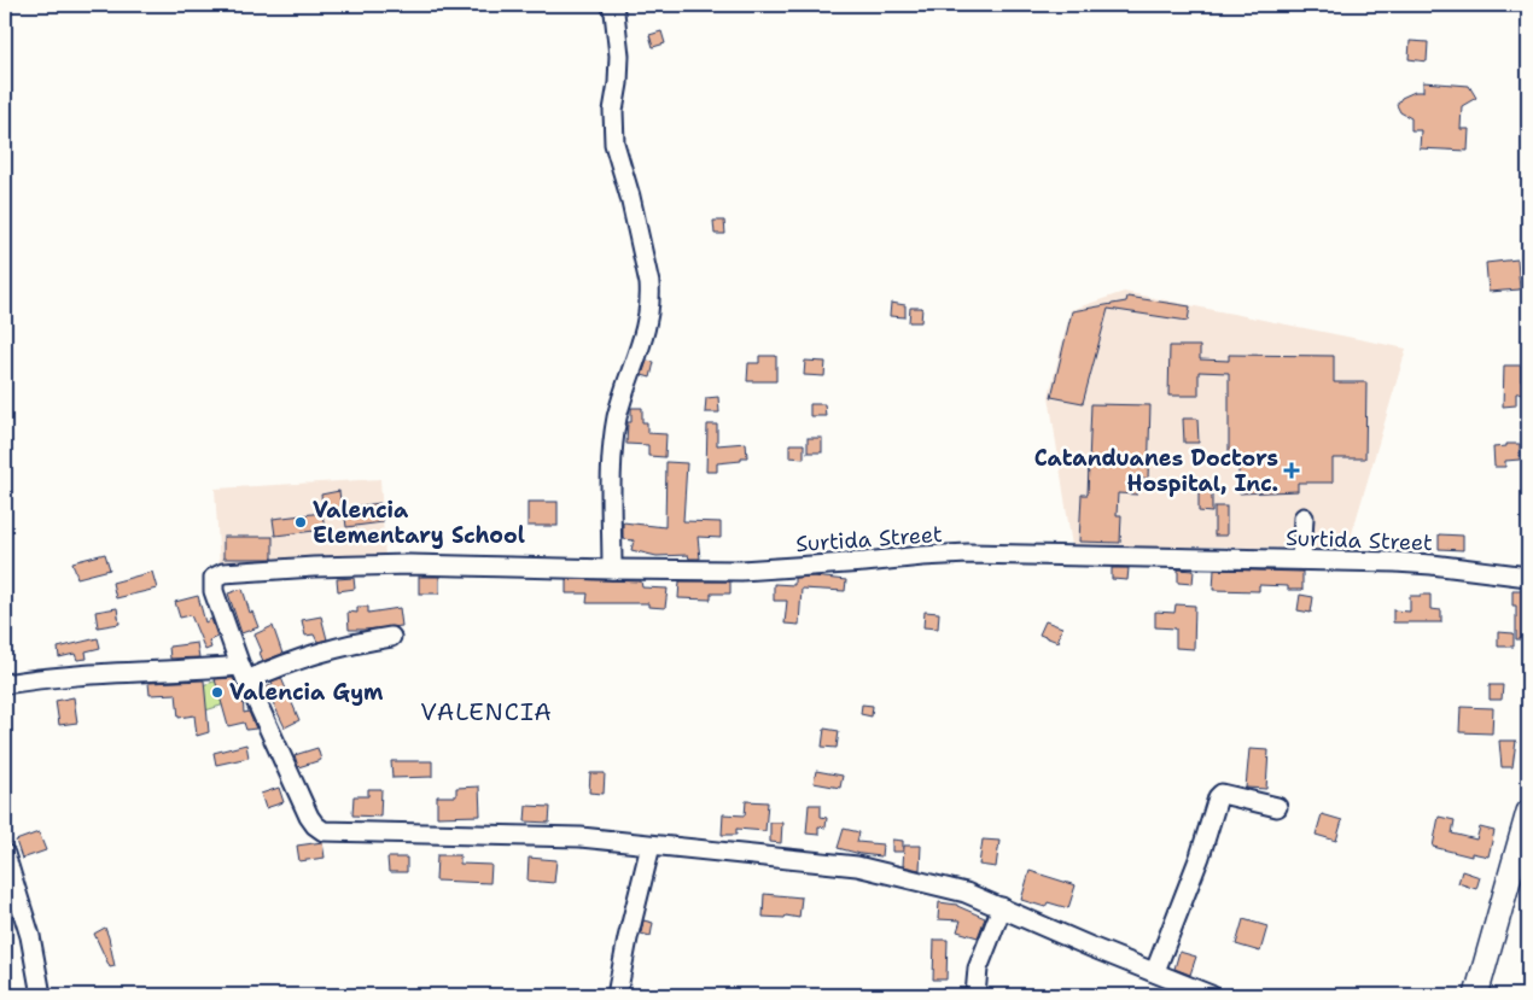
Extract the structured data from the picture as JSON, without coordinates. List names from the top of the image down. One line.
{"streets":{"street":["Surtida Street"]},"districts":["VALENCIA"],"places":{"health":["Catanduanes Doctors Hospital, Inc."],"other":["Valencia Elementary School","Valencia Gym"]}}
